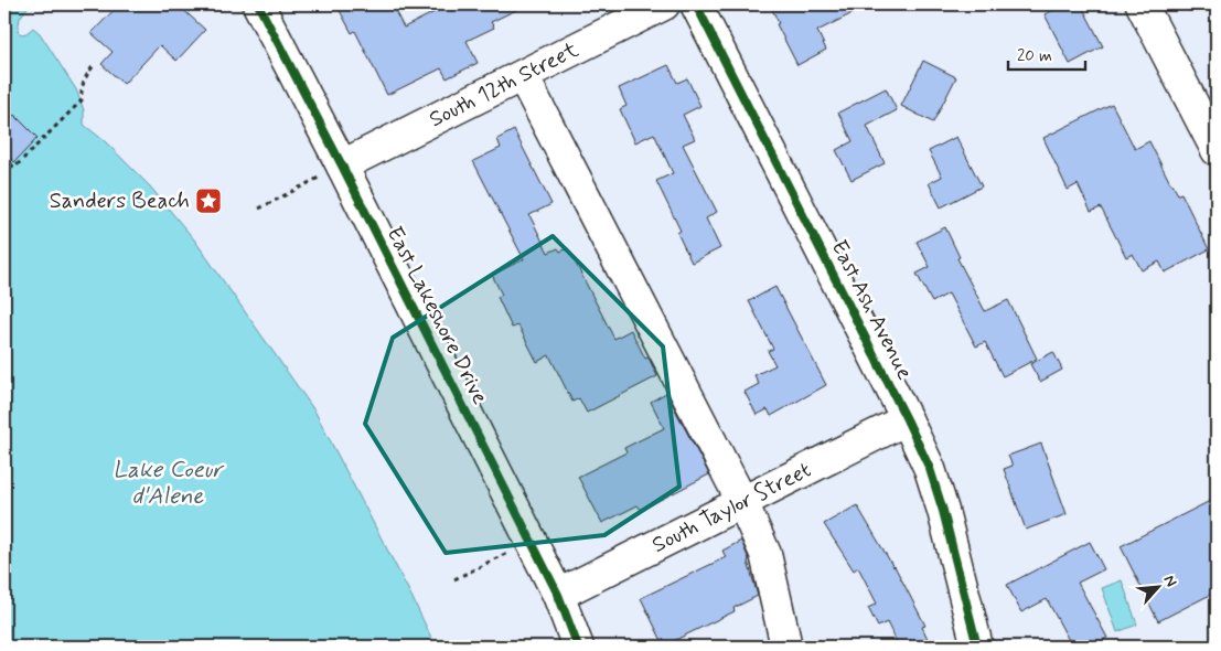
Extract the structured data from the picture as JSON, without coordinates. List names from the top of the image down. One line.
{"streets":{"street":["South 12th Street","East Ash Avenue","East Lakeshore Drive","South Taylor Street"]},"crossings":[["South 12th Street","East Lakeshore Drive"],["East Ash Avenue","South Taylor Street"],["East Lakeshore Drive","South Taylor Street"]],"water":["Lake Coeur d'Alene"],"places":{"place":["Sanders Beach"]},"scale_bar":"20 m","north":"top right"}
